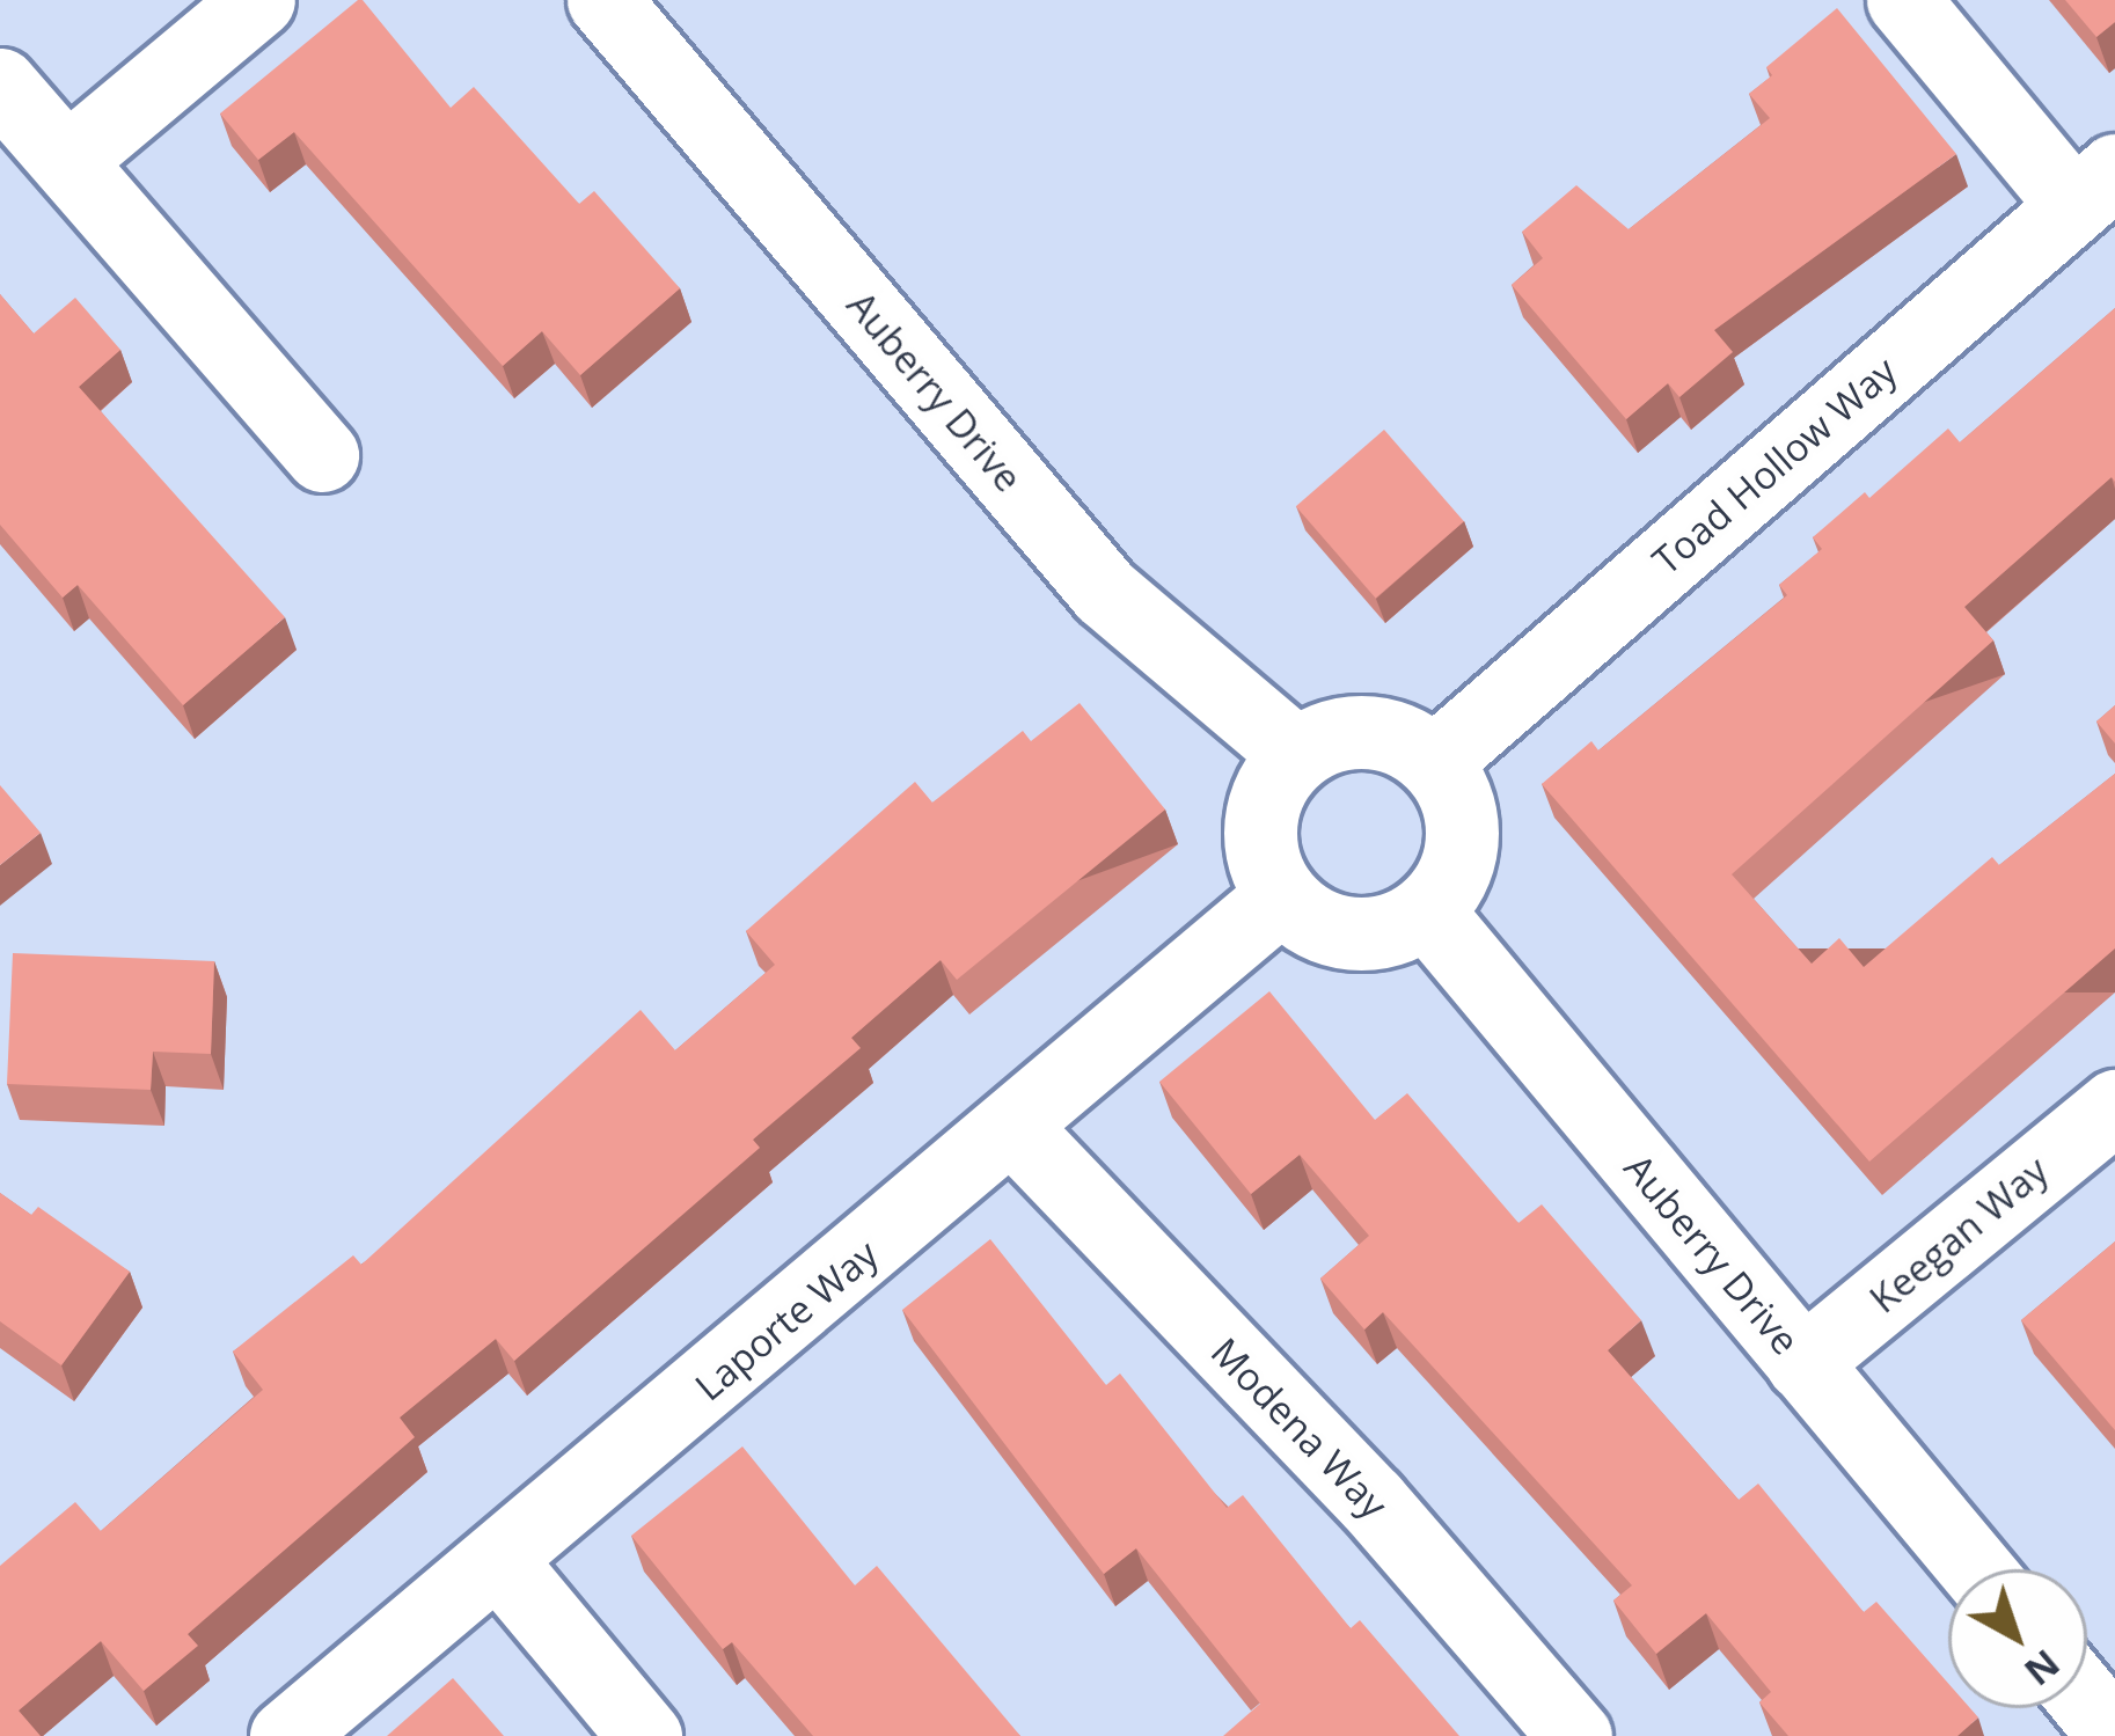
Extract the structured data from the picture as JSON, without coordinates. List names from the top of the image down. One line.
{"streets":{"street":["Auberry Drive","Toad Hollow Way","Keegan Way","Laporte Way","Modena Way"]},"crossings":[["Auberry Drive","Toad Hollow Way"],["Auberry Drive","Keegan Way"],["Auberry Drive","Laporte Way"],["Toad Hollow Way","Laporte Way"],["Laporte Way","Modena Way"]],"north":"bottom right"}
